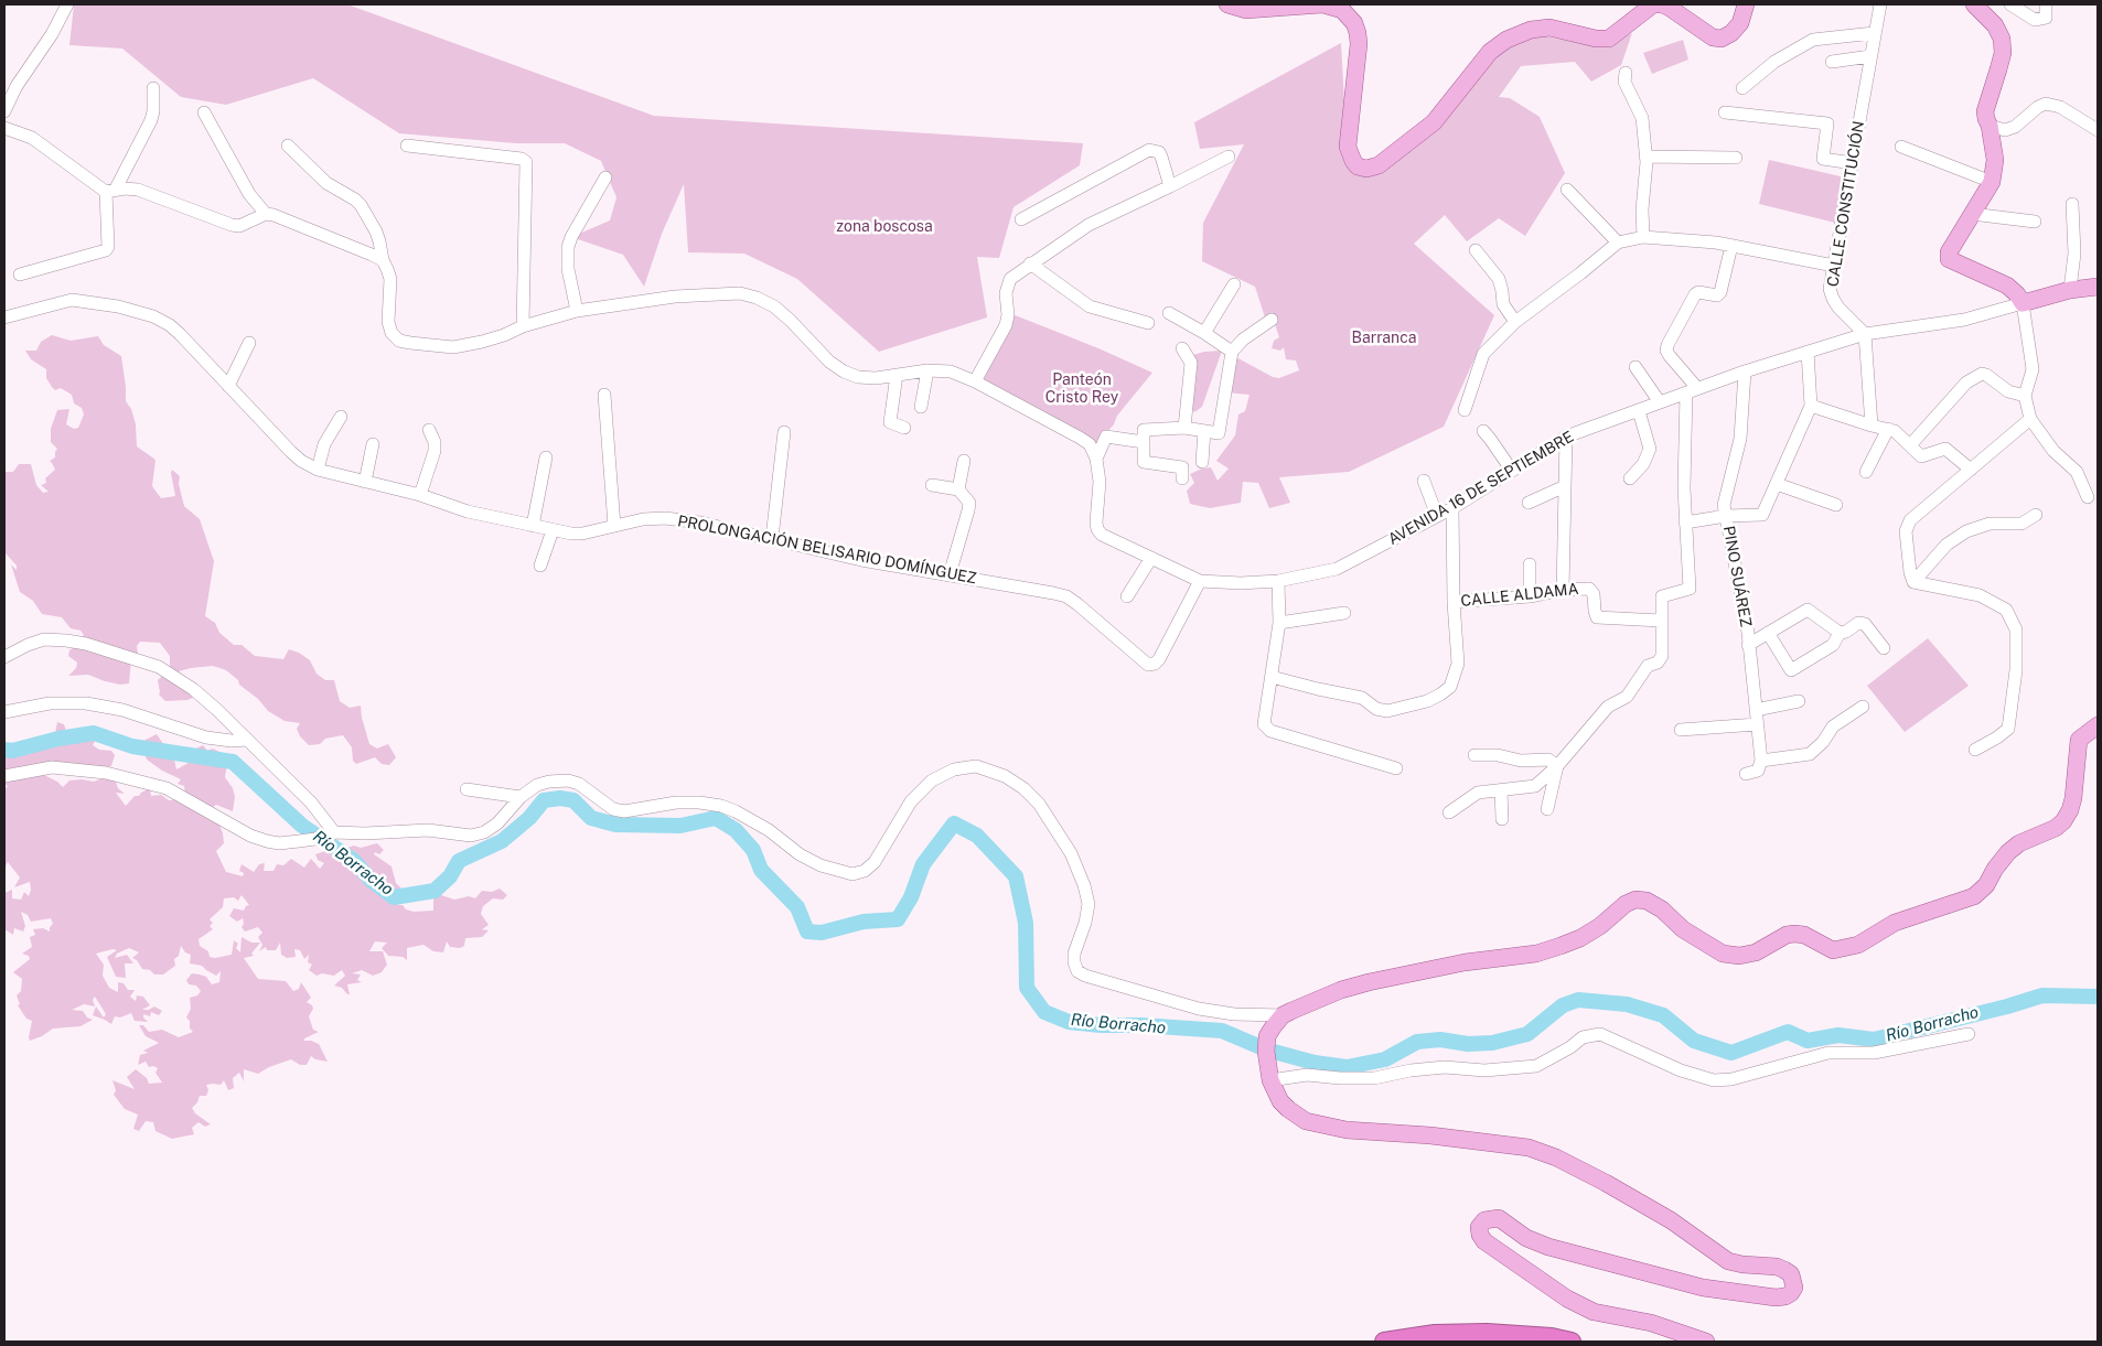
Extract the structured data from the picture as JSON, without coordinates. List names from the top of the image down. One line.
{"streets":{"main road":["AVENIDA 16 DE SEPTIEMBRE"],"street":["CALLE CONSTITUCIÓN","PROLONGACIÓN BELISARIO DOMÍNGUEZ","PINO SUÁREZ","CALLE ALDAMA"]},"crossings":[["CALLE CONSTITUCIÓN","AVENIDA 16 DE SEPTIEMBRE"],["AVENIDA 16 DE SEPTIEMBRE","PROLONGACIÓN BELISARIO DOMÍNGUEZ"],["AVENIDA 16 DE SEPTIEMBRE","PINO SUÁREZ"]],"water":["Río Borracho"],"parks":["zona boscosa","Barranca","Panteón Cristo Rey"]}
